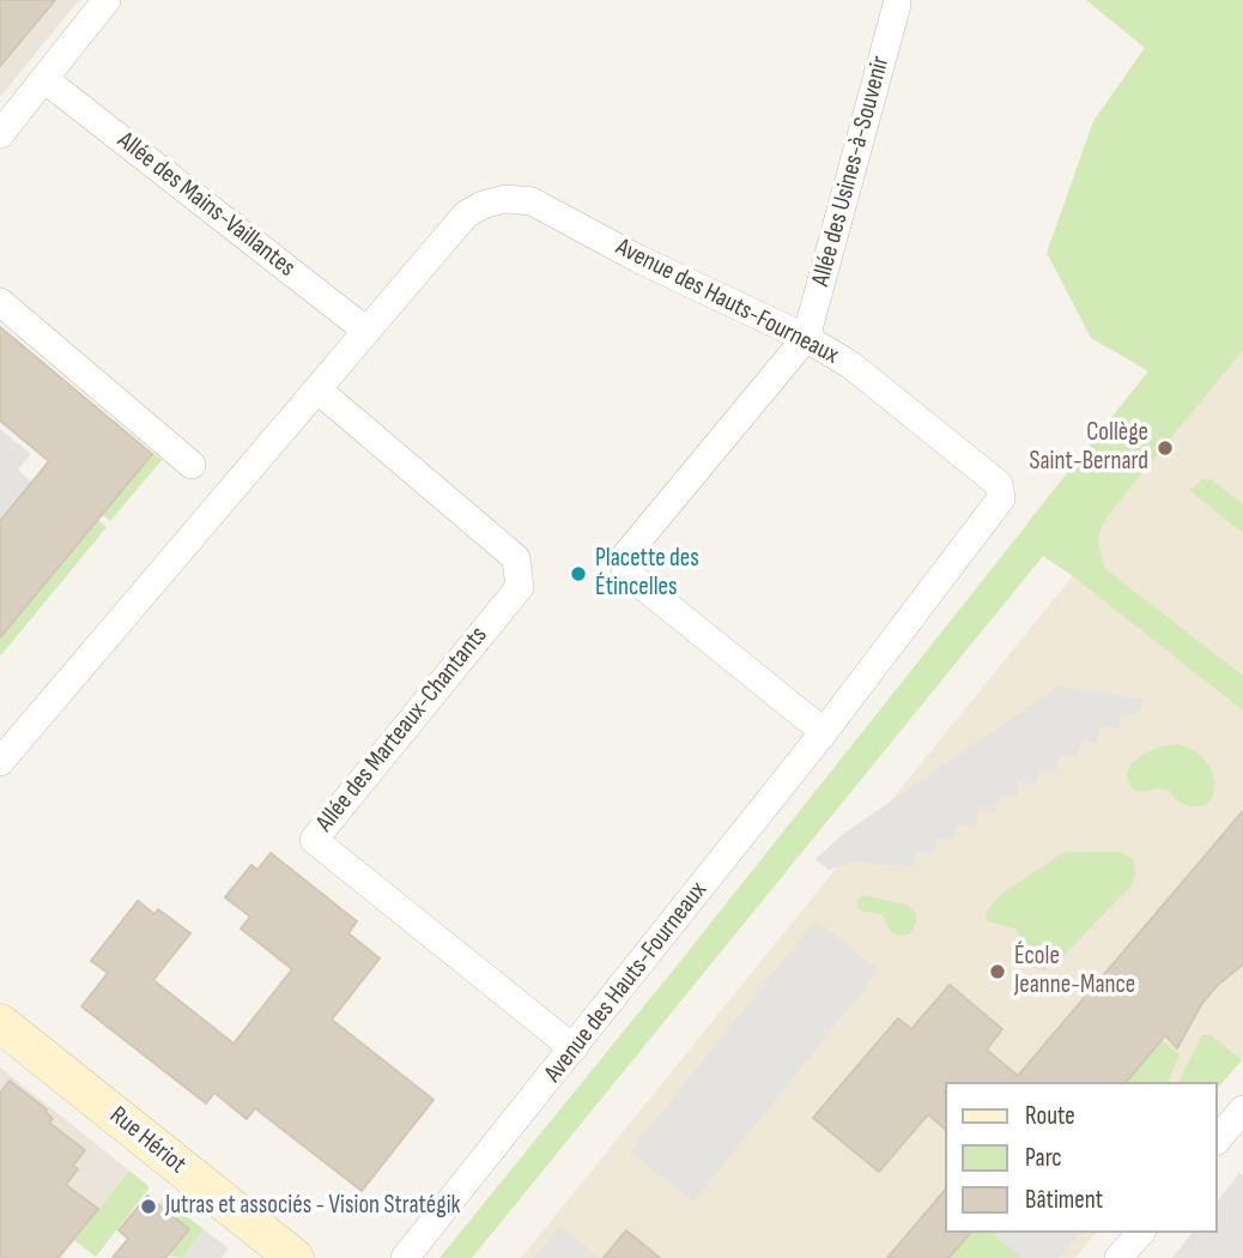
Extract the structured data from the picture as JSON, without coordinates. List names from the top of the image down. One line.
{"streets":{"street":["Allée des Usines-à-Souvenir","Allée des Mains-Vaillantes","Avenue des Hauts-Fourneaux","Allée des Marteaux-Chantants","Rue Hériot"]},"crossings":[["Allée des Usines-à-Souvenir","Avenue des Hauts-Fourneaux"],["Allée des Mains-Vaillantes","Avenue des Hauts-Fourneaux"],["Avenue des Hauts-Fourneaux","Allée des Marteaux-Chantants"]],"places":["Collège Saint-Bernard","Placette des Étincelles","École Jeanne-Mance","Jutras et associés - Vision Stratégik"],"legend":["Route","Parc","Bâtiment"]}
